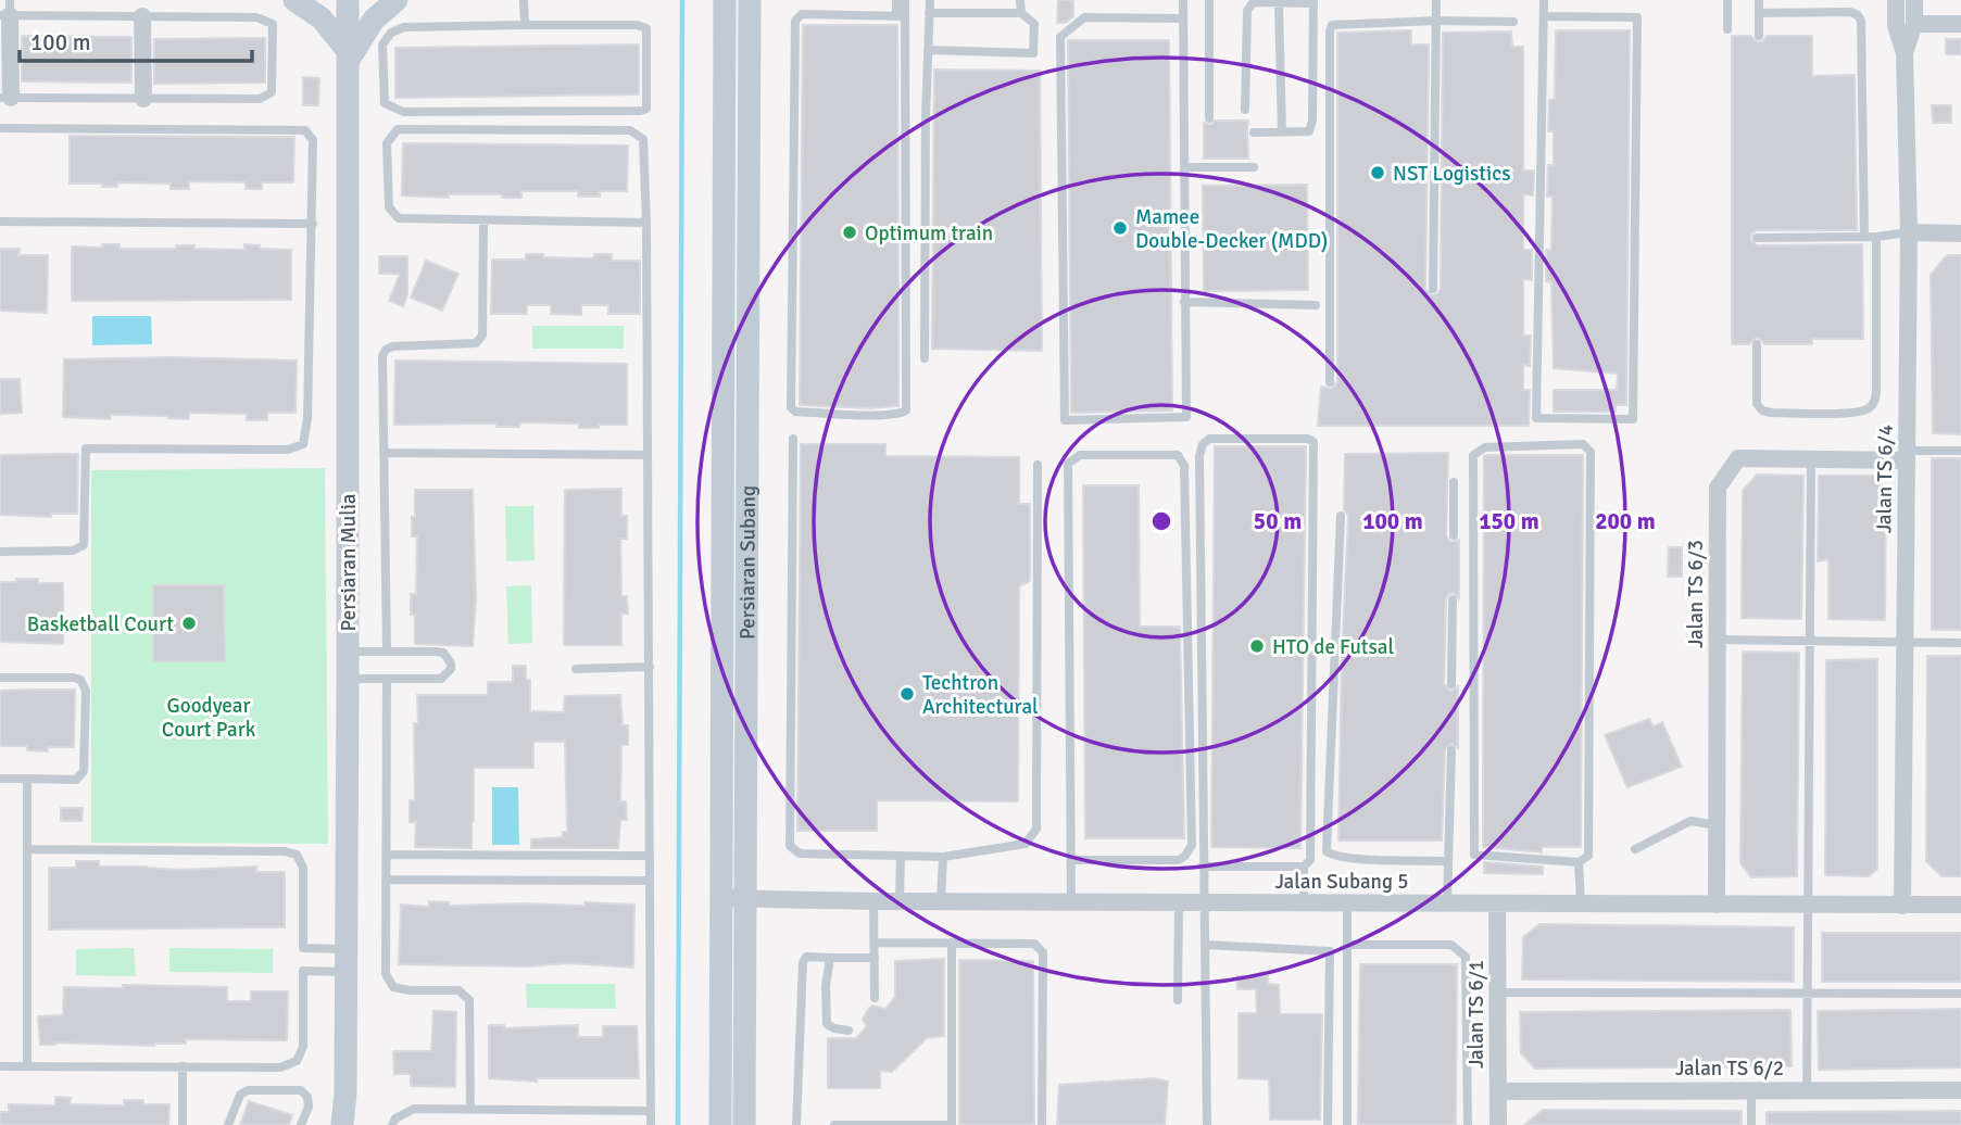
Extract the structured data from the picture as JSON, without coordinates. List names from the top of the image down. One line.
{"streets":{"street":["Jalan TS 6/4","Persiaran Mulia","Persiaran Subang","Jalan TS 6/3","Jalan Subang 5","Jalan TS 6/1","Jalan TS 6/2"]},"crossings":[["Jalan TS 6/4","Jalan TS 6/3"],["Jalan TS 6/4","Jalan Subang 5"],["Persiaran Subang","Jalan Subang 5"],["Jalan TS 6/3","Jalan Subang 5"],["Jalan Subang 5","Jalan TS 6/1"],["Jalan TS 6/1","Jalan TS 6/2"]],"parks":["Goodyear Court Park"],"places":["NST Logistics","Mamee Double-Decker (MDD)","Optimum train","Basketball Court","HTO de Futsal","Techtron Architectural"],"scale_bar":"100 m","rings":["50 m","100 m","150 m","200 m"]}
